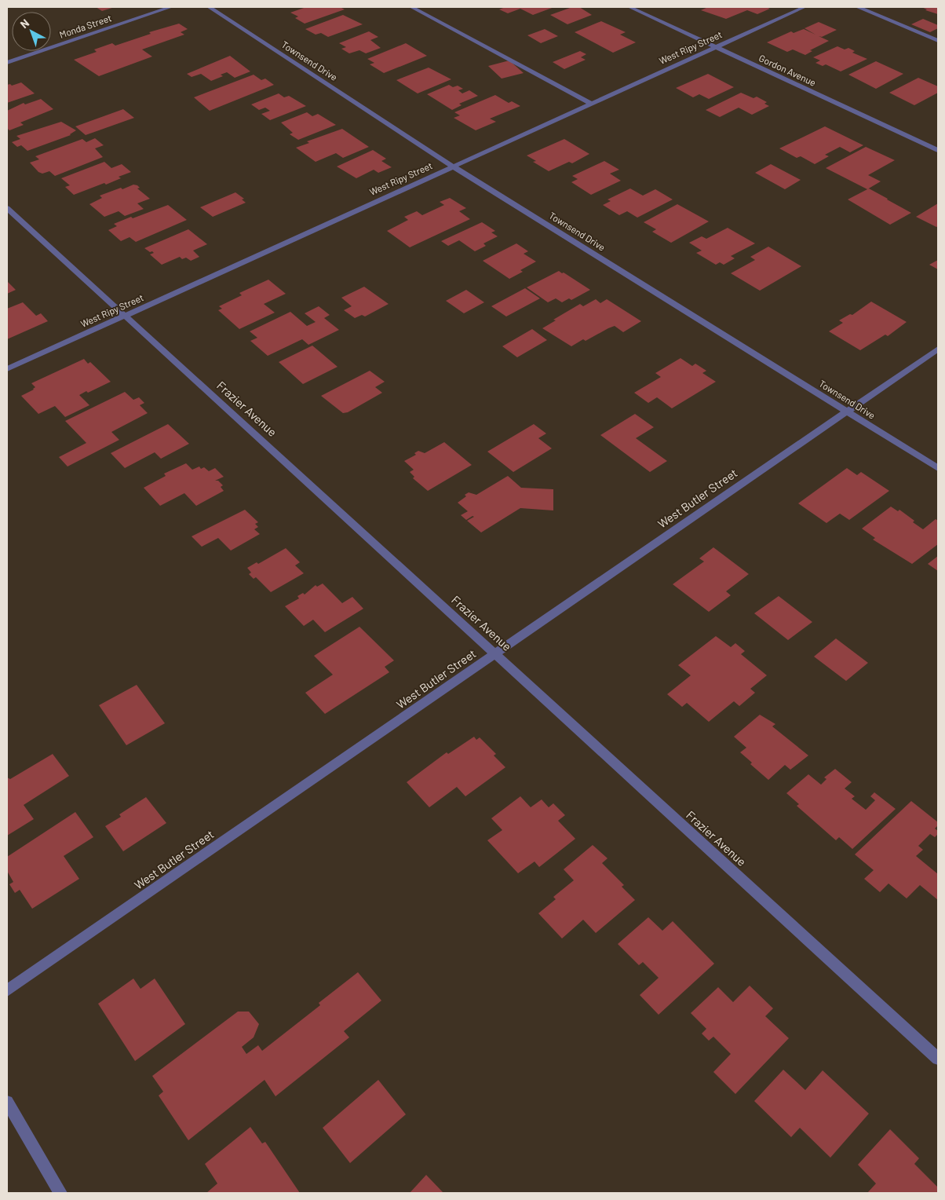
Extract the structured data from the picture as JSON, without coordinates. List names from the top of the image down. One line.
{"streets":{"street":["Monda Street","West Ripy Street","Townsend Drive","Gordon Avenue","Frazier Avenue","West Butler Street"]},"crossings":[["West Ripy Street","Townsend Drive"],["West Ripy Street","Gordon Avenue"],["West Ripy Street","Frazier Avenue"],["Townsend Drive","West Butler Street"],["Frazier Avenue","West Butler Street"]],"north":"top left"}
